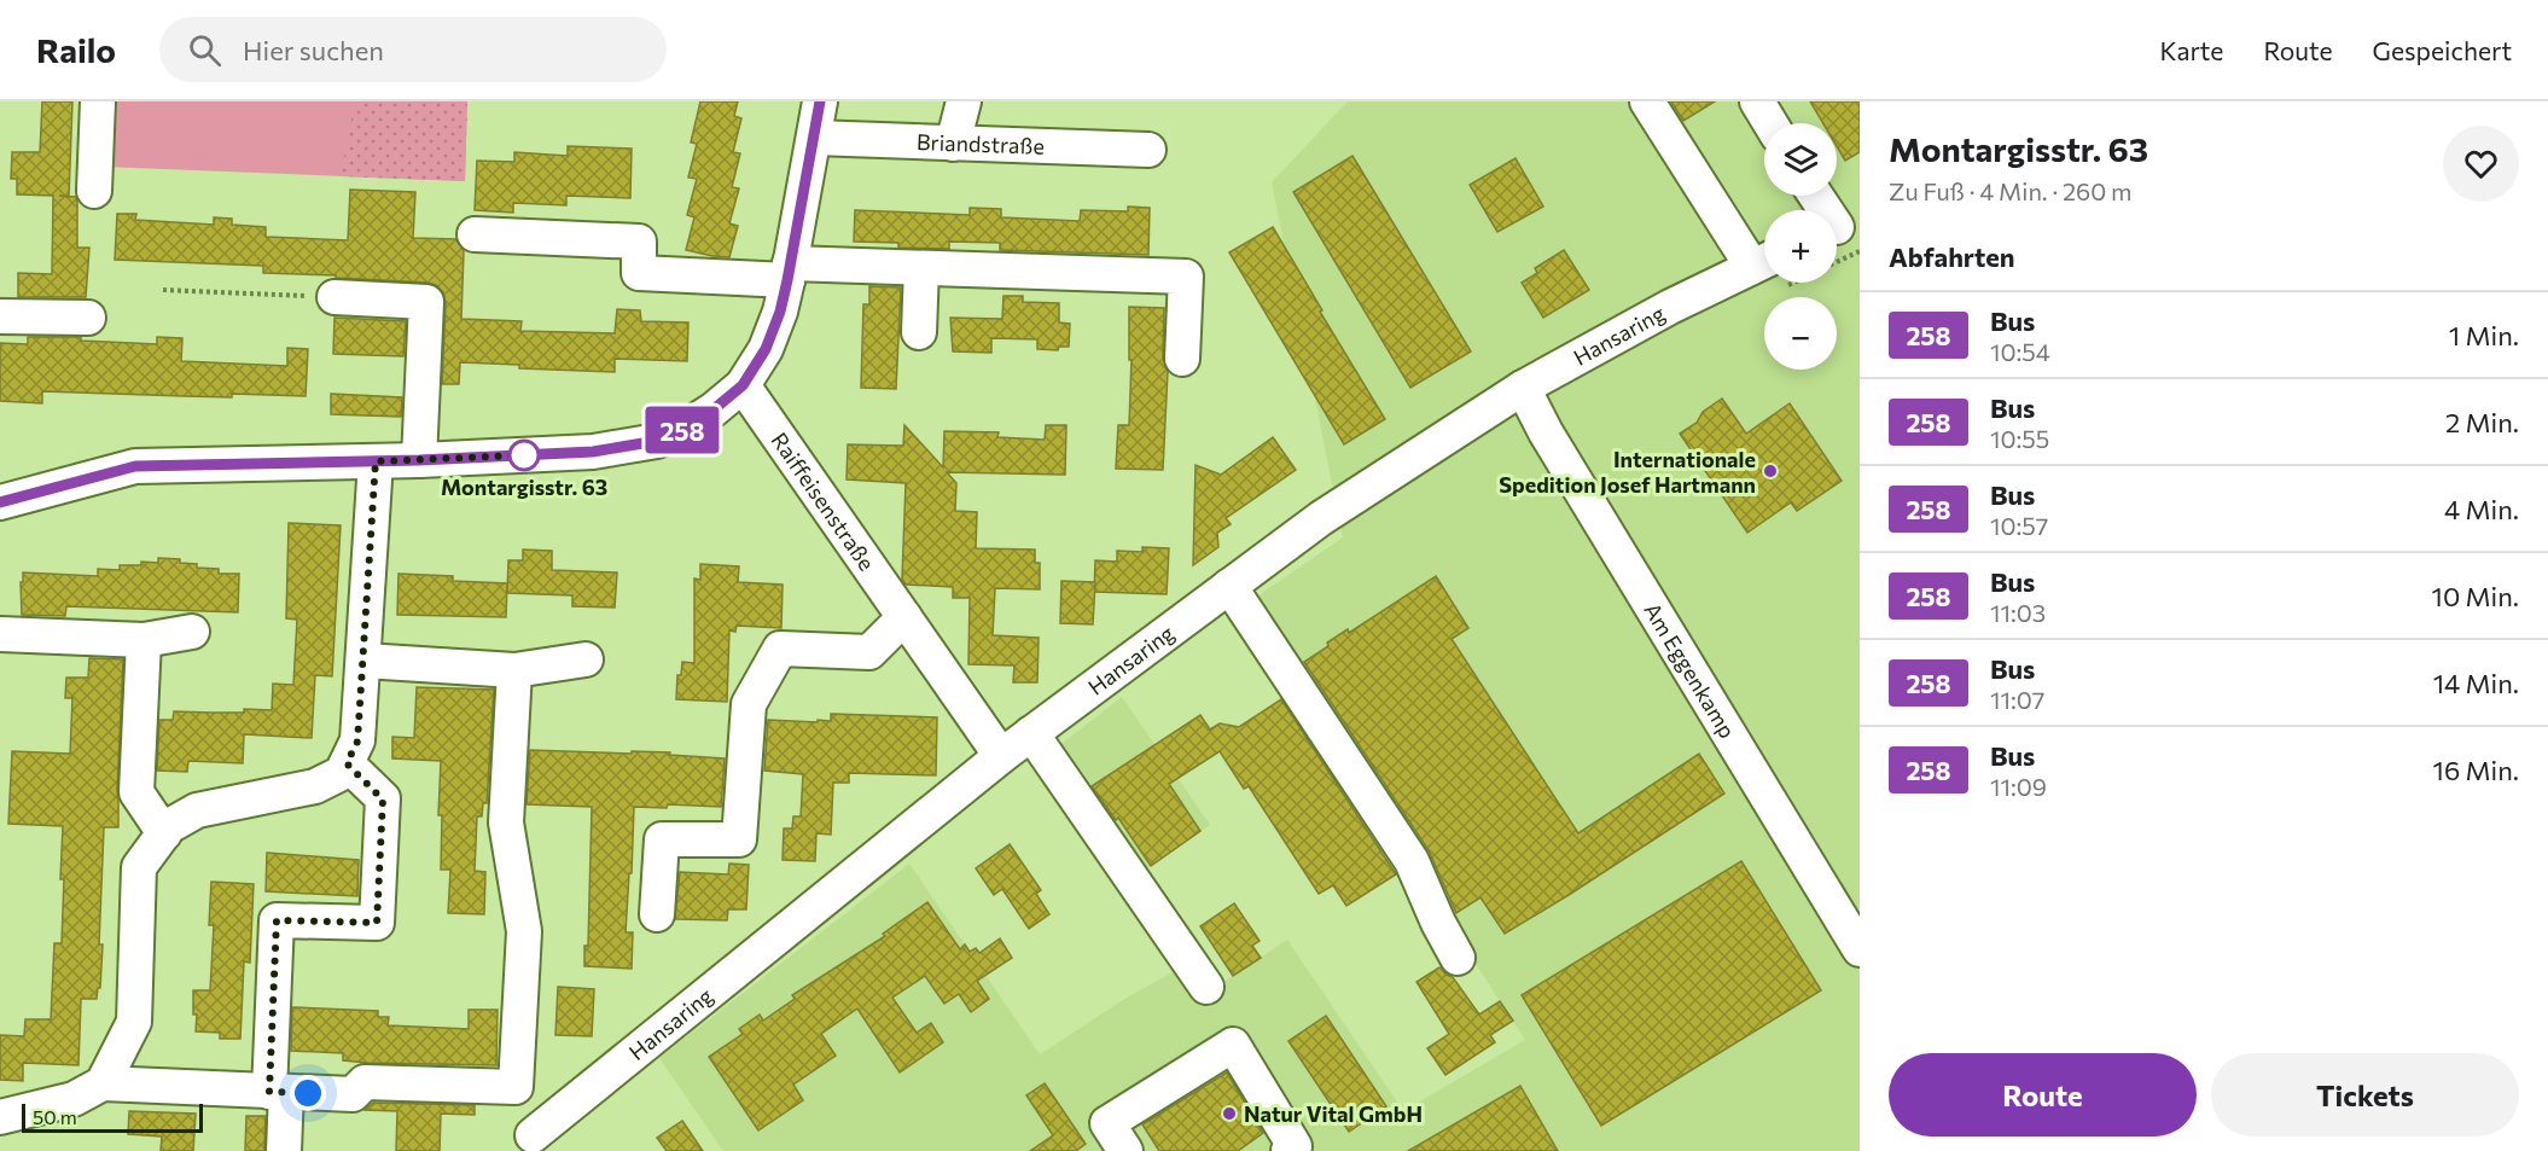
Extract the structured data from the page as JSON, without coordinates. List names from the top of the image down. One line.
{"streets":{"street":["Briandstraße","Hansaring","Raiffeisenstraße","Am Eggenkamp"]},"crossings":[["Hansaring","Raiffeisenstraße"],["Hansaring","Am Eggenkamp"]],"places":["Montargisstr. 63","Internationale Spedition Josef Hartmann","Natur Vital GmbH"],"lines":["bus line 258"],"scale_bar":"50 m","page":{"header":"Railo","search":"Hier suchen","nav":["Karte","Route","Gespeichert"],"on_map":"258","heading":[["Montargisstr. 63","Zu Fuß · 4 Min. · 260 m"],"Abfahrten"],"map_buttons":["+","−"],"list":[{"mark":"258","name":"Bus","note":"10:54","value":"1 Min."},{"mark":"258","name":"Bus","note":"10:55","value":"2 Min."},{"mark":"258","name":"Bus","note":"10:57","value":"4 Min."},{"mark":"258","name":"Bus","note":"11:03","value":"10 Min."},{"mark":"258","name":"Bus","note":"11:07","value":"14 Min."},{"mark":"258","name":"Bus","note":"11:09","value":"16 Min."}],"buttons":["Route","Tickets"],"scale":"50 m"}}
